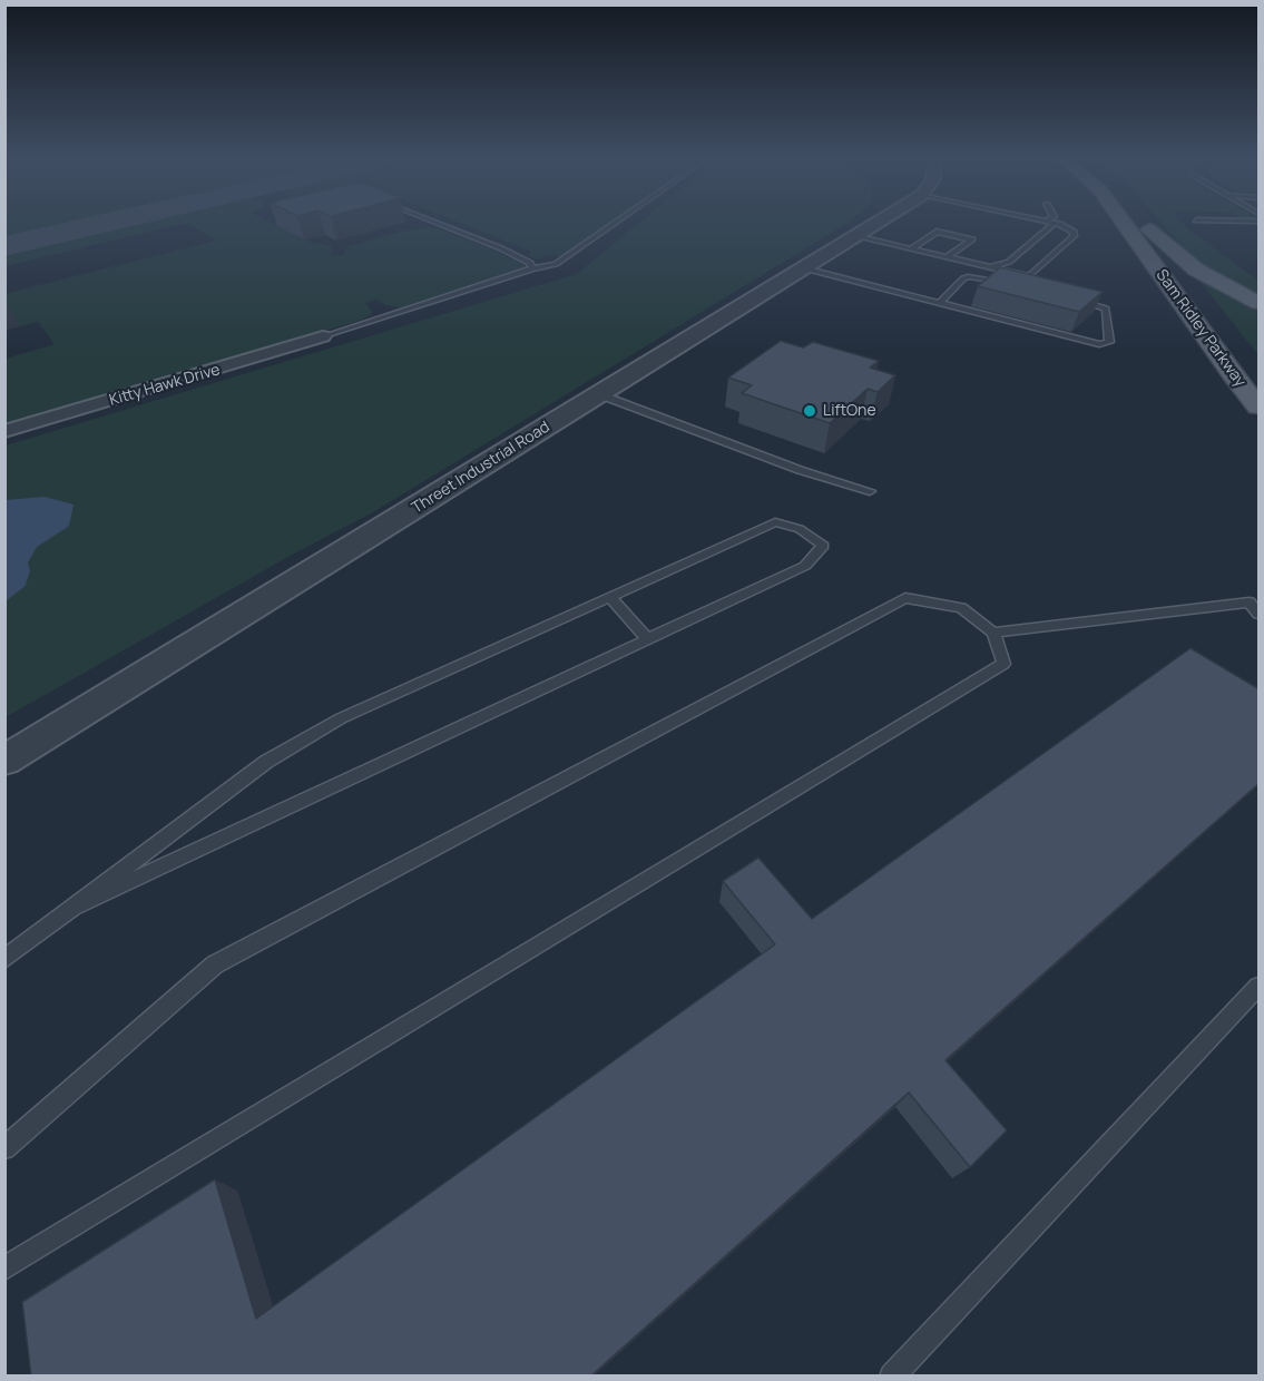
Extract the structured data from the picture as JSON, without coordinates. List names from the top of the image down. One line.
{"streets":{"main road":["Sam Ridley Parkway"],"street":["Kitty Hawk Drive","Threet Industrial Road"]},"places":["LiftOne"]}
